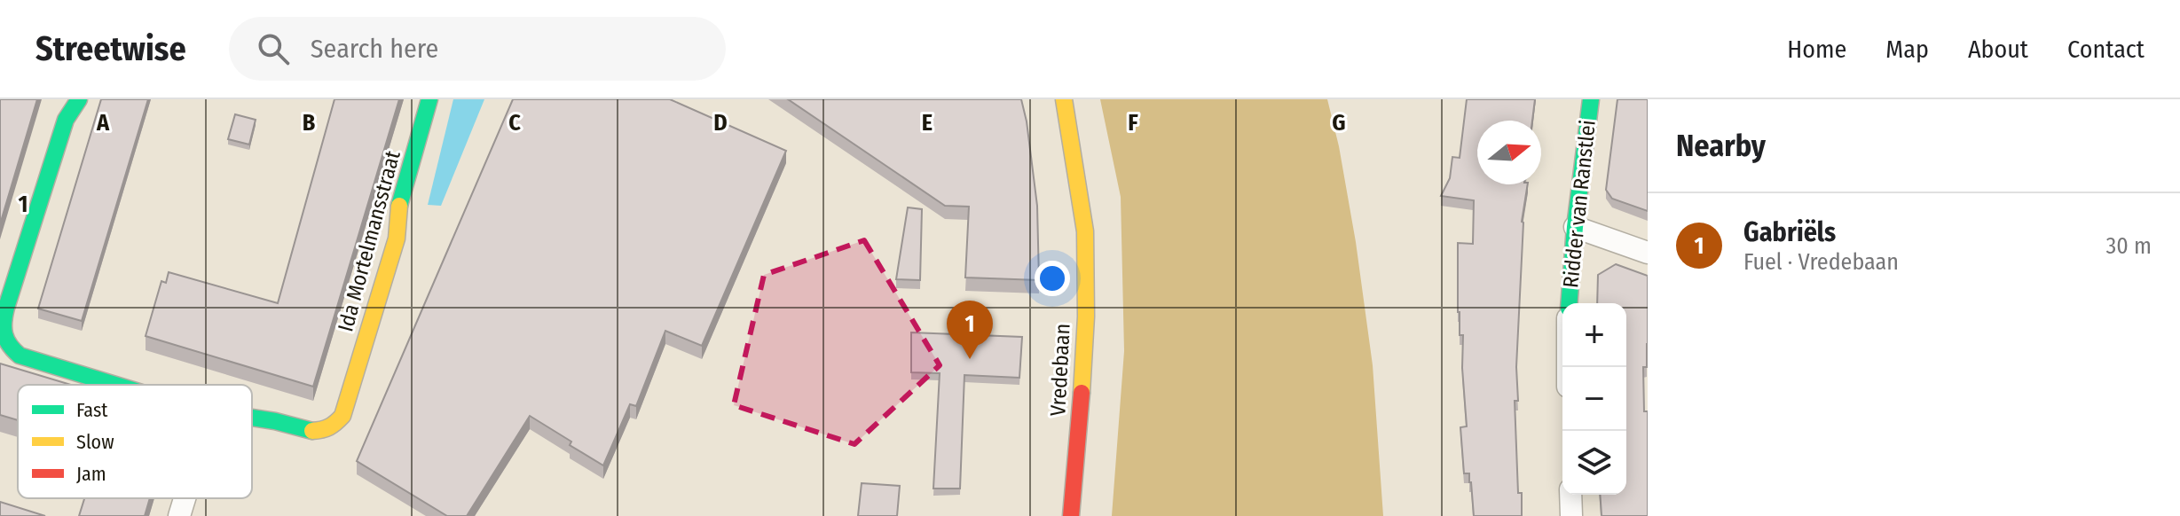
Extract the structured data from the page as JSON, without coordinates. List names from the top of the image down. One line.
{"streets":{"street":["Ridder van Ranstlei","Ida Mortelmansstraat","Vredebaan"]},"legend":["Fast","Slow","Jam"],"north":"right","page":{"header":"Streetwise","search":"Search here","nav":["Home","Map","About","Contact"],"heading":"Nearby","list":[{"mark":"1","name":"Gabriëls","note":"Fuel · Vredebaan","value":"30 m"}],"pins":"1","map_buttons":["+","−"]},"grid":{"columns":["A","B","C","D","E","F","G"],"rows":["1"]}}
